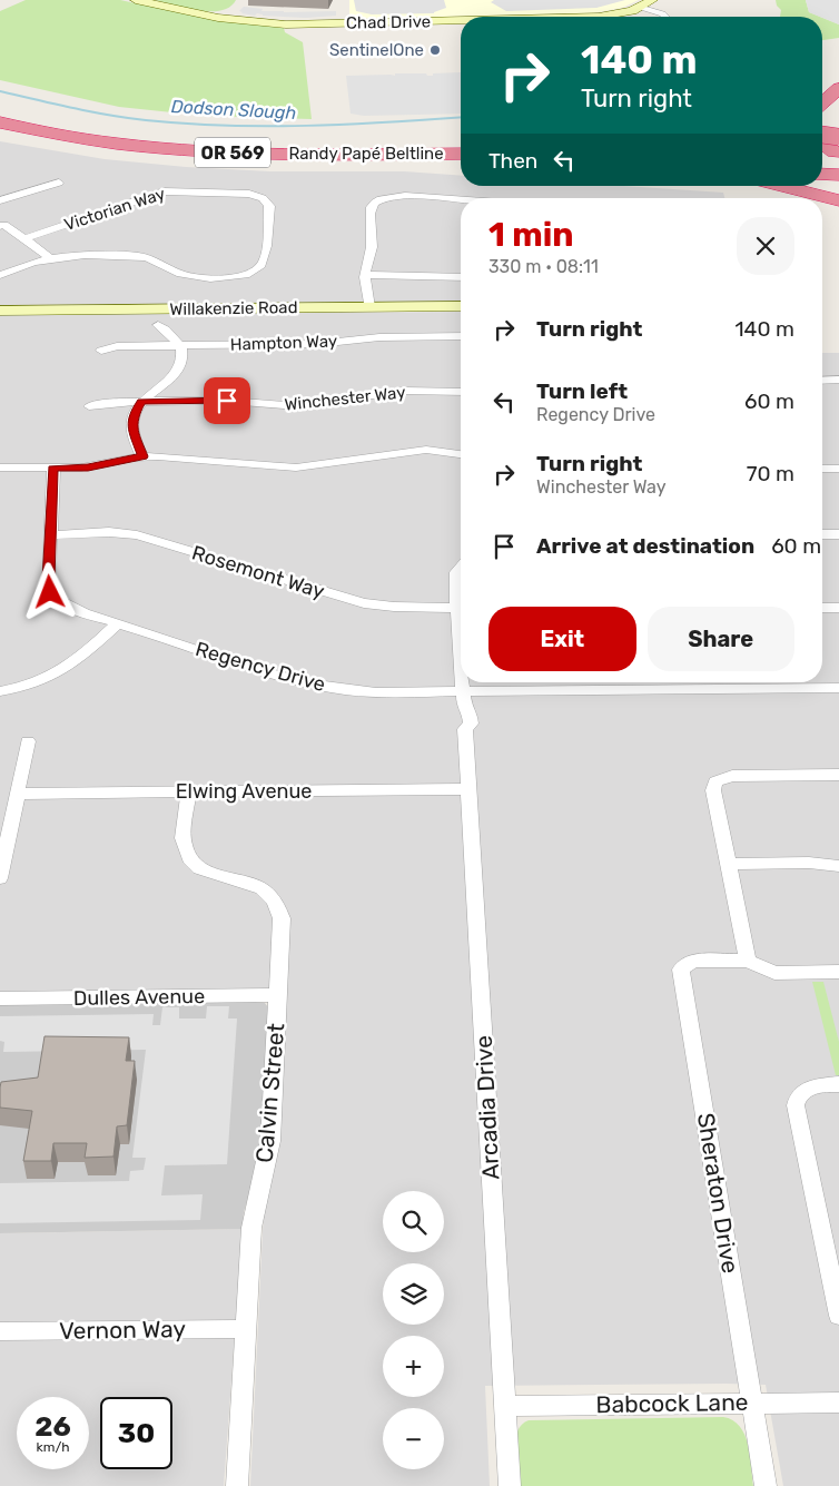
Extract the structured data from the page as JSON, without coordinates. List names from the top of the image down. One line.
{"streets":{"highway":["OR 569","Randy Papé Beltline"],"street":["Chad Drive","Victorian Way","Willakenzie Road","Hampton Way","Winchester Way","Rosemont Way","Regency Drive","Elwing Avenue","Dulles Avenue","Calvin Street","Arcadia Drive","Sheraton Drive","Vernon Way","Babcock Lane"]},"crossings":[["Rosemont Way","Regency Drive"],["Regency Drive","Arcadia Drive"],["Elwing Avenue","Calvin Street"],["Elwing Avenue","Arcadia Drive"],["Dulles Avenue","Calvin Street"],["Calvin Street","Vernon Way"],["Arcadia Drive","Babcock Lane"],["Sheraton Drive","Babcock Lane"]],"water":["Dodson Slough"],"places":["SentinelOne"],"page":{"turn":["140 m","Turn right"],"then":"Then","heading":["1 min","330 m · 08:11"],"list":[{"name":"Turn right","value":"140 m"},{"name":"Turn left","note":"Regency Drive","value":"60 m"},{"name":"Turn right","note":"Winchester Way","value":"70 m"},{"name":"Arrive at destination","value":"60 m"}],"buttons":["Exit","Share"],"map_buttons":["+","−"],"speed":"26 km/h","limit":"30"}}
